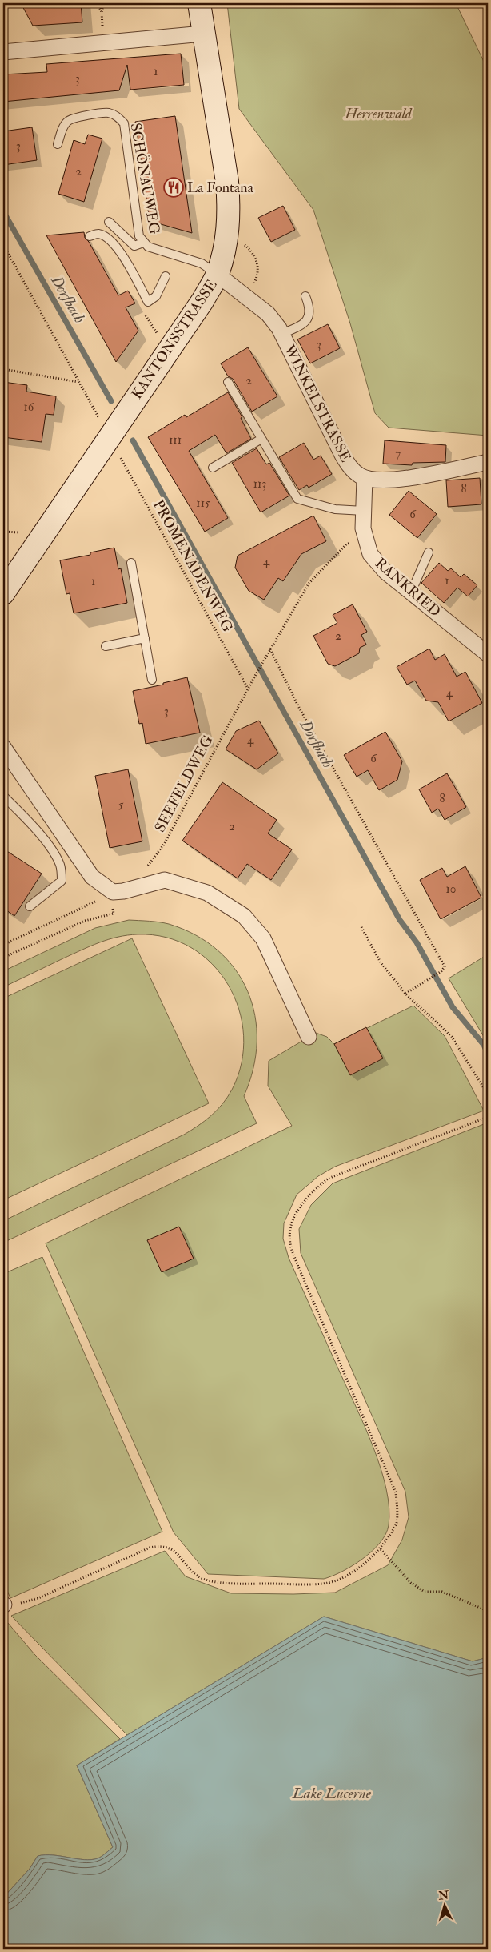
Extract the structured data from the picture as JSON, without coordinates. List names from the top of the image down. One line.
{"streets":{"main road":["KANTONSSTRASSE"],"street":["WINKELSTRASSE","RANKRIED"],"lane":["SCHÖNAUWEG"],"path":["PROMENADENWEG","SEEFELDWEG"]},"crossings":[["SCHÖNAUWEG","KANTONSSTRASSE"],["SCHÖNAUWEG","WINKELSTRASSE"],["KANTONSSTRASSE","WINKELSTRASSE"],["WINKELSTRASSE","RANKRIED"],["PROMENADENWEG","SEEFELDWEG"]],"water":["Dorfbach","Lake Lucerne"],"parks":["Herrenwald"],"places":{"restaurant":["La Fontana"]},"house_numbers":["1","3","3","2","3","2","16","111","7","113","8","115","6","4","1","1","2","4","3","4","6","8","5","2","10"],"north":"top"}
